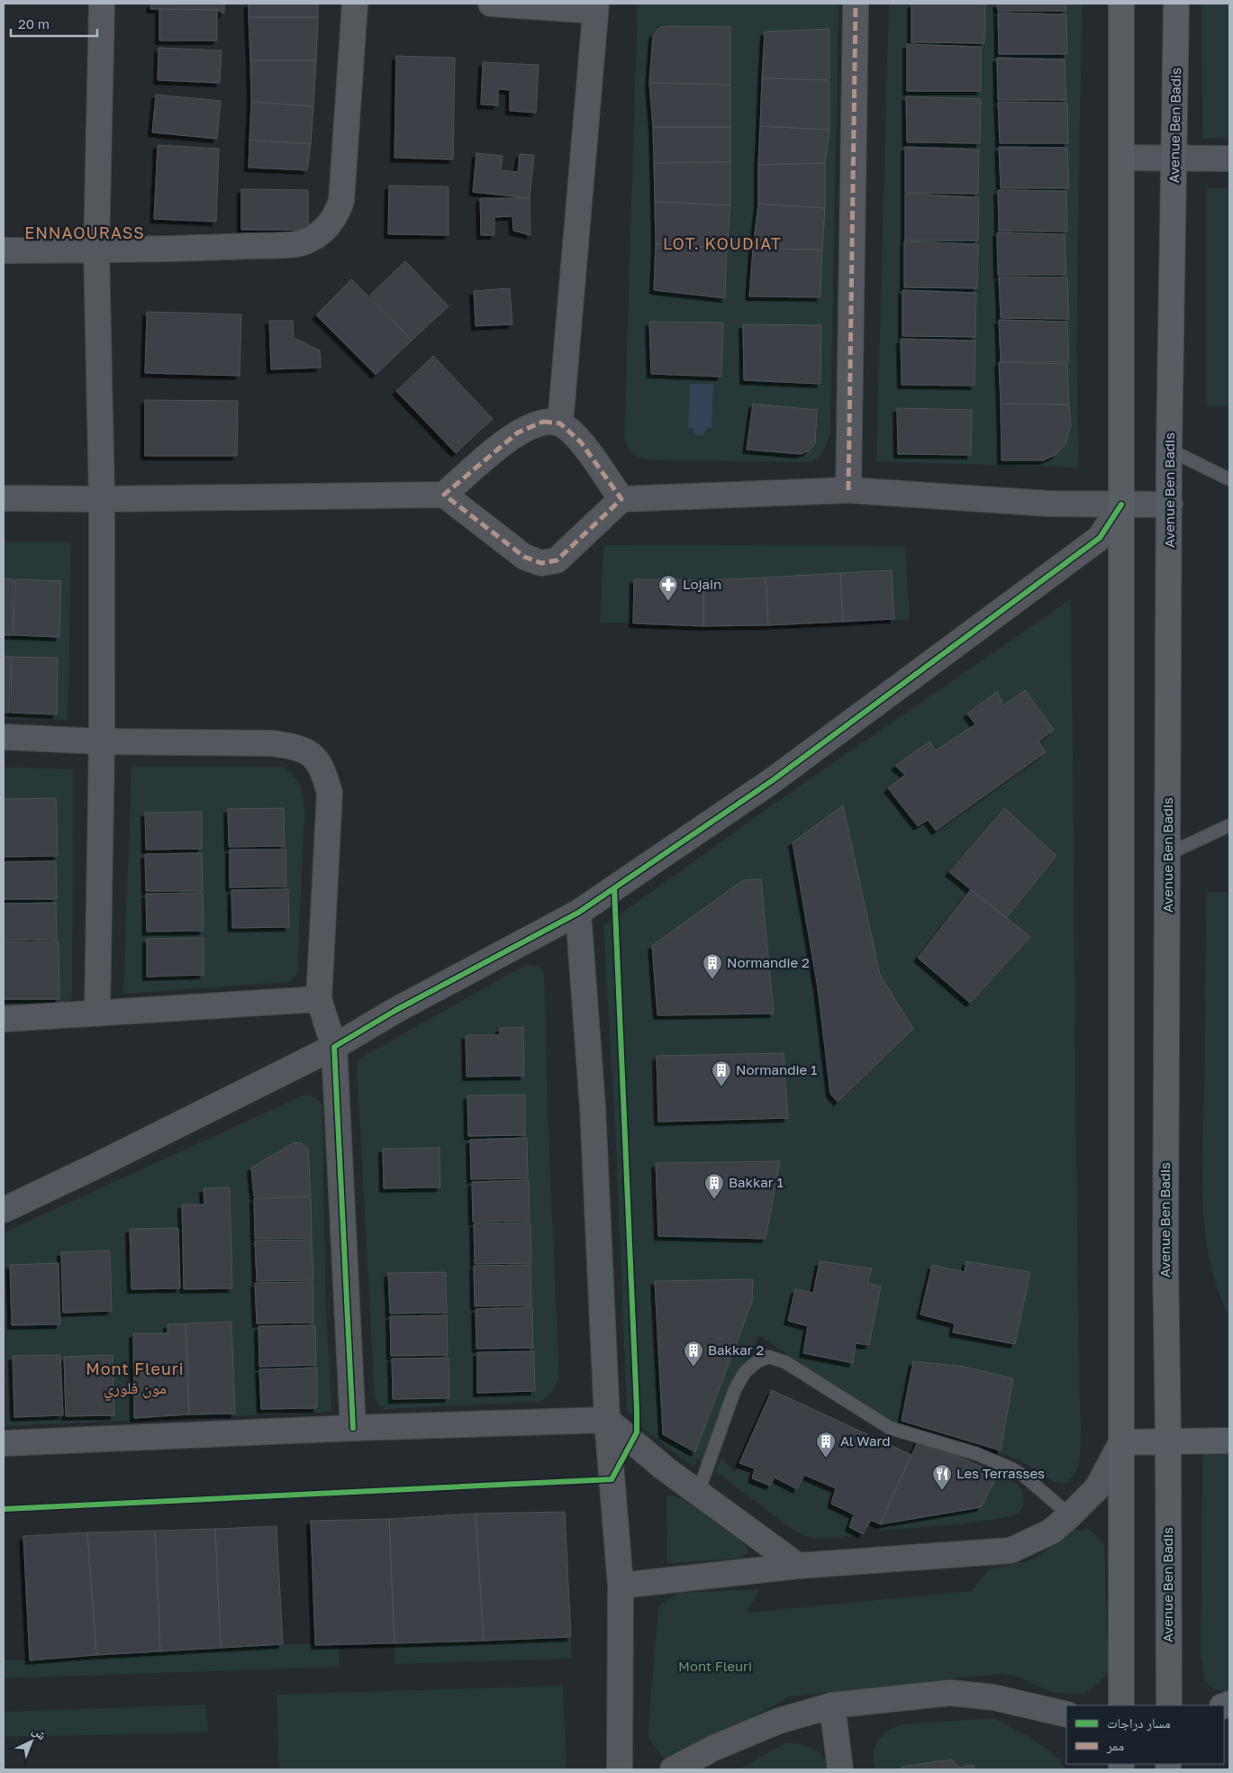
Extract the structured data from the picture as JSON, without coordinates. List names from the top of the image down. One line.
{"streets":{"main road":["Avenue Ben Badis"]},"districts":["ENNAOURASS","LOT. KOUDIAT","Mont Fleuri مون فلوري"],"parks":["Mont Fleuri"],"places":{"pharmacy":["Lojain"],"building":["Normandie 2","Normandie 1","Bakkar 1","Bakkar 2","Al Ward"],"restaurant":["Les Terrasses"]},"legend":["مسار دراجات","ممر"],"scale_bar":"20 m","north":"top right"}
